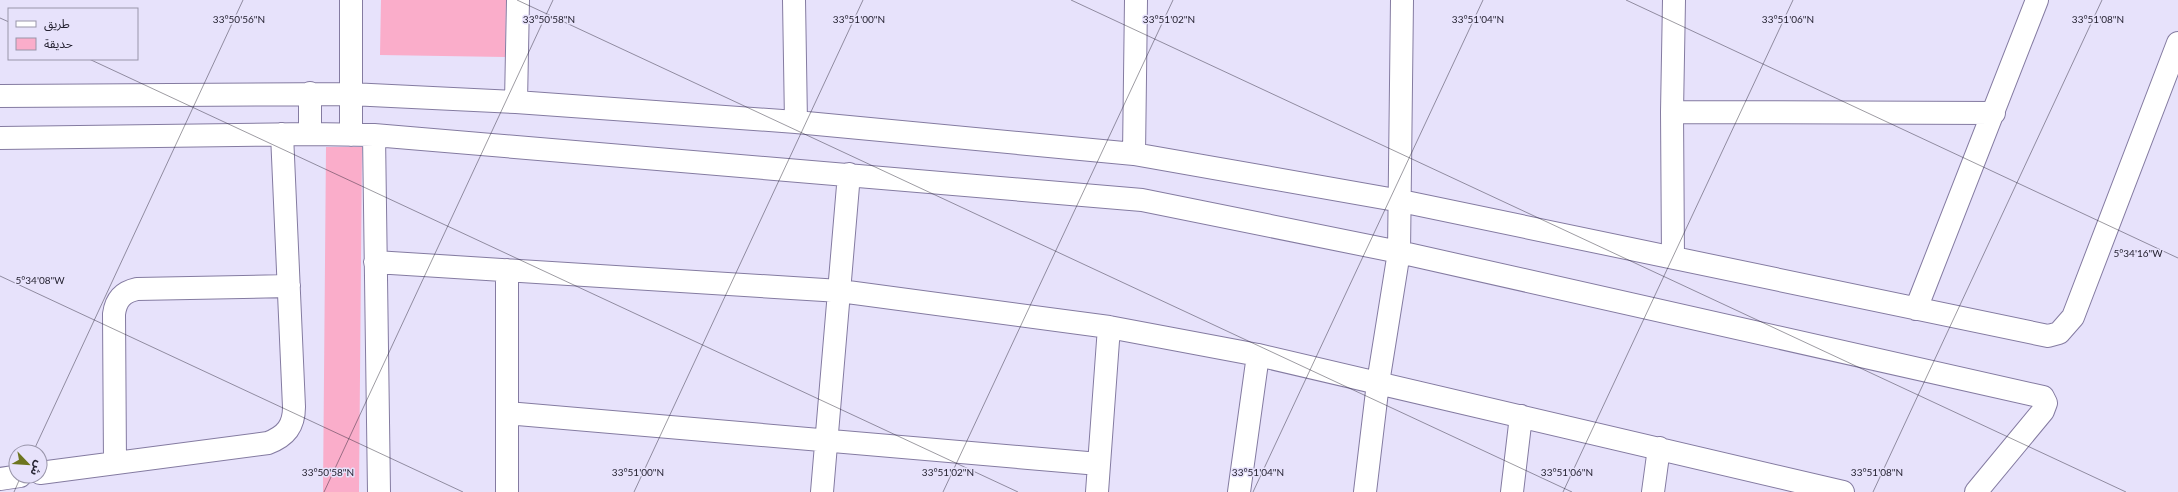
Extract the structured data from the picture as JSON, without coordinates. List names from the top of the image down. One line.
{"legend":["طريق","حديقة"],"north":"bottom right","coordinates":["33°50'56\"N","33°50'58\"N","33°51'00\"N","33°51'06\"N","33°51'08\"N","33°51'02\"N","33°51'04\"N","5°34'16\"W","5°34'08\"W"]}
